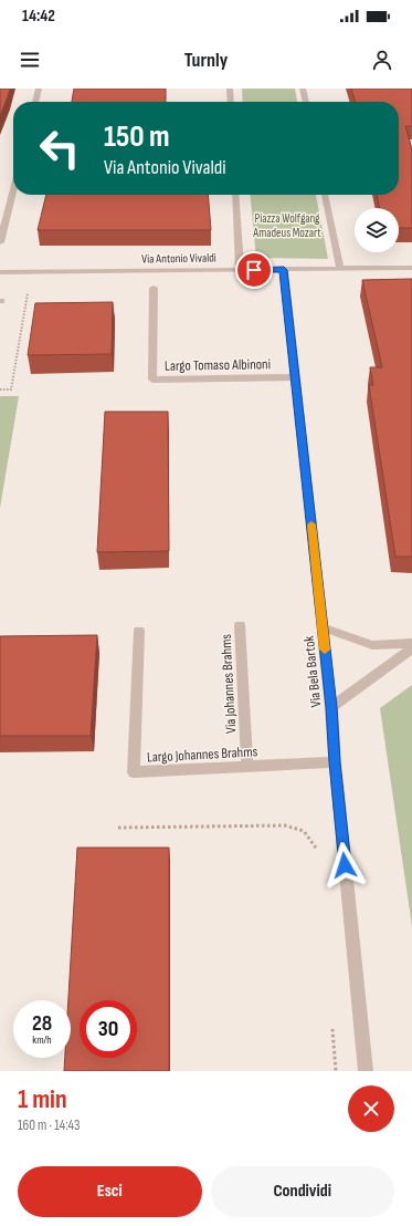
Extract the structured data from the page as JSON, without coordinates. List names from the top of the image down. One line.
{"streets":{"street":["Via Antonio Vivaldi","Largo Tomaso Albinoni","Via Bela Bartok","Via Johannes Brahms","Largo Johannes Brahms"]},"crossings":[["Via Antonio Vivaldi","Via Bela Bartok"],["Largo Tomaso Albinoni","Via Bela Bartok"],["Via Bela Bartok","Largo Johannes Brahms"],["Via Johannes Brahms","Largo Johannes Brahms"]],"parks":["Piazza Wolfgang Amadeus Mozart"],"page":{"status":"14:42","header":"Turnly","turn":["150 m","Via Antonio Vivaldi"],"speed":"28 km/h","limit":"30","heading":["1 min","160 m · 14:43"],"buttons":["Esci","Condividi"]}}
